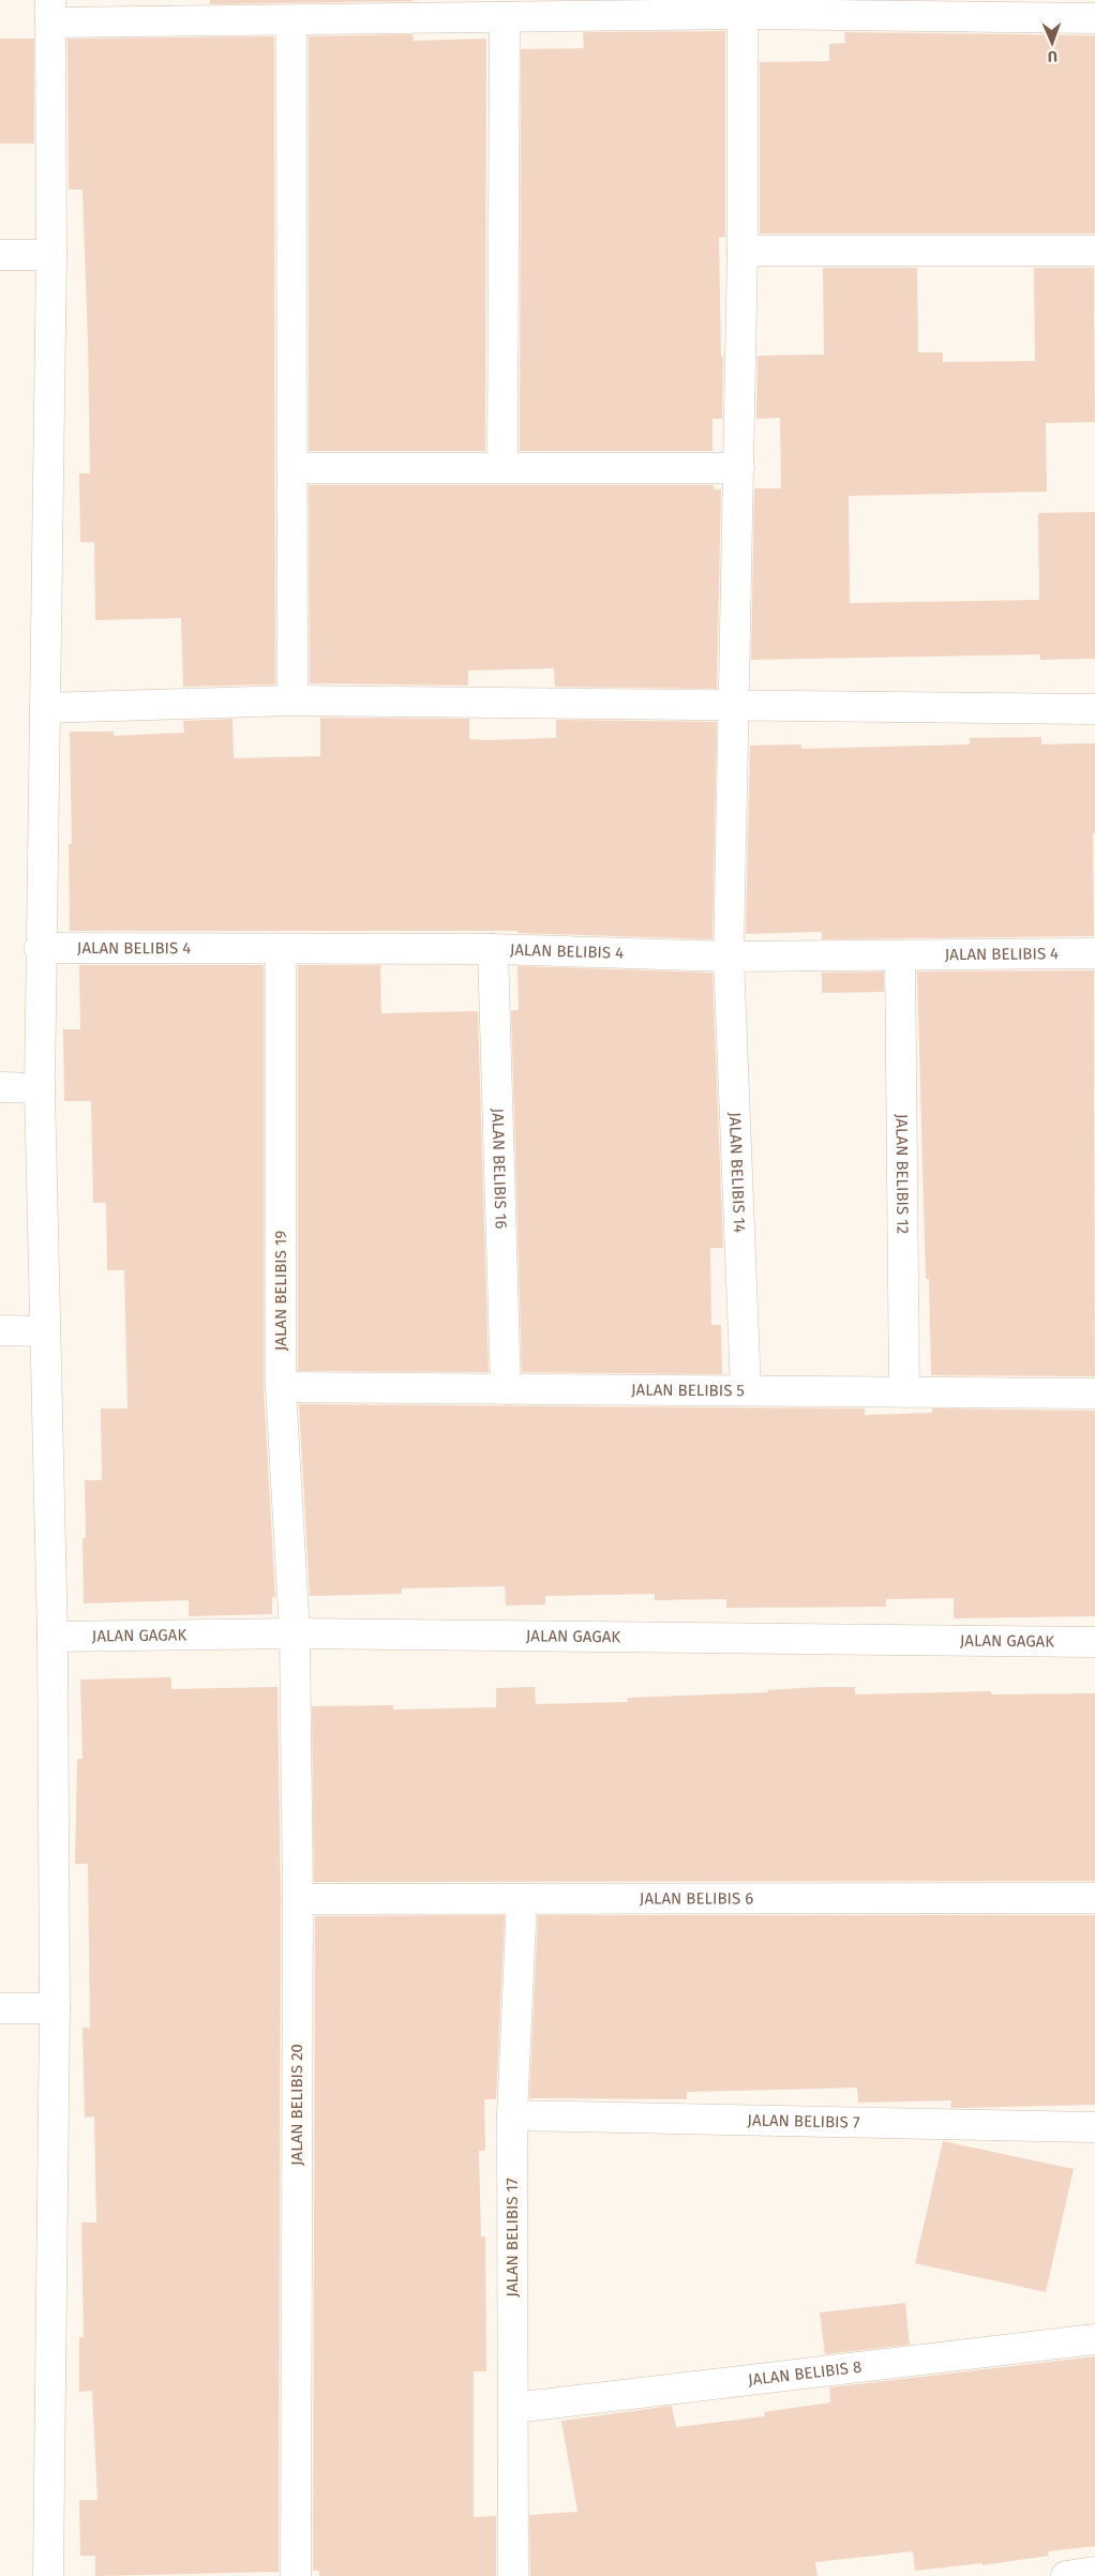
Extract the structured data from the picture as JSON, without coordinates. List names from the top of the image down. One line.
{"streets":{"street":["JALAN BELIBIS 4","JALAN BELIBIS 16","JALAN BELIBIS 14","JALAN BELIBIS 12","JALAN BELIBIS 19","JALAN BELIBIS 5","JALAN GAGAK","JALAN BELIBIS 6","JALAN BELIBIS 20","JALAN BELIBIS 7","JALAN BELIBIS 17","JALAN BELIBIS 8"]},"crossings":[["JALAN BELIBIS 4","JALAN BELIBIS 16"],["JALAN BELIBIS 4","JALAN BELIBIS 14"],["JALAN BELIBIS 4","JALAN BELIBIS 12"],["JALAN BELIBIS 4","JALAN BELIBIS 19"],["JALAN BELIBIS 16","JALAN BELIBIS 5"],["JALAN BELIBIS 14","JALAN BELIBIS 5"],["JALAN BELIBIS 12","JALAN BELIBIS 5"],["JALAN BELIBIS 19","JALAN BELIBIS 5"],["JALAN BELIBIS 19","JALAN GAGAK"],["JALAN BELIBIS 19","JALAN BELIBIS 20"],["JALAN GAGAK","JALAN BELIBIS 20"],["JALAN BELIBIS 6","JALAN BELIBIS 20"],["JALAN BELIBIS 6","JALAN BELIBIS 17"],["JALAN BELIBIS 7","JALAN BELIBIS 17"],["JALAN BELIBIS 17","JALAN BELIBIS 8"]],"north":"bottom"}
